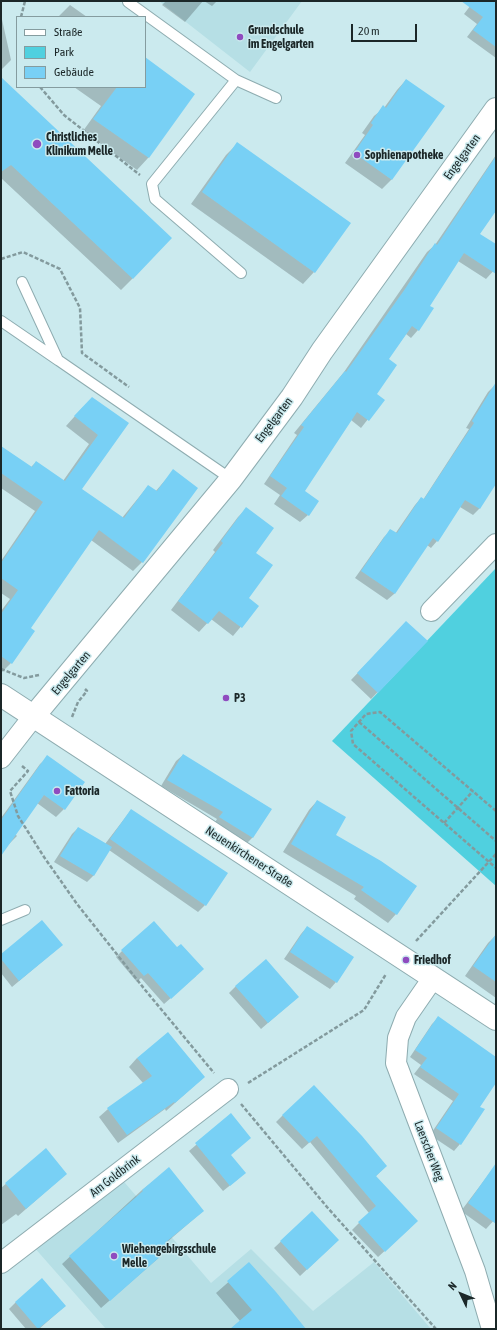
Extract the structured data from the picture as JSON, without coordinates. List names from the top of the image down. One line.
{"streets":{"street":["Engelgarten","Neuenkirchener Straße","Laerscher Weg","Am Goldbrink"]},"crossings":[["Engelgarten","Neuenkirchener Straße"],["Neuenkirchener Straße","Laerscher Weg"]],"places":["Grundschule im Engelgarten","Christliches Klinikum Melle","Sophienapotheke","P3","Fattoria","Friedhof","Wiehengebirgsschule Melle"],"legend":["Straße","Park","Gebäude"],"scale_bar":"20 m","north":"top left"}
